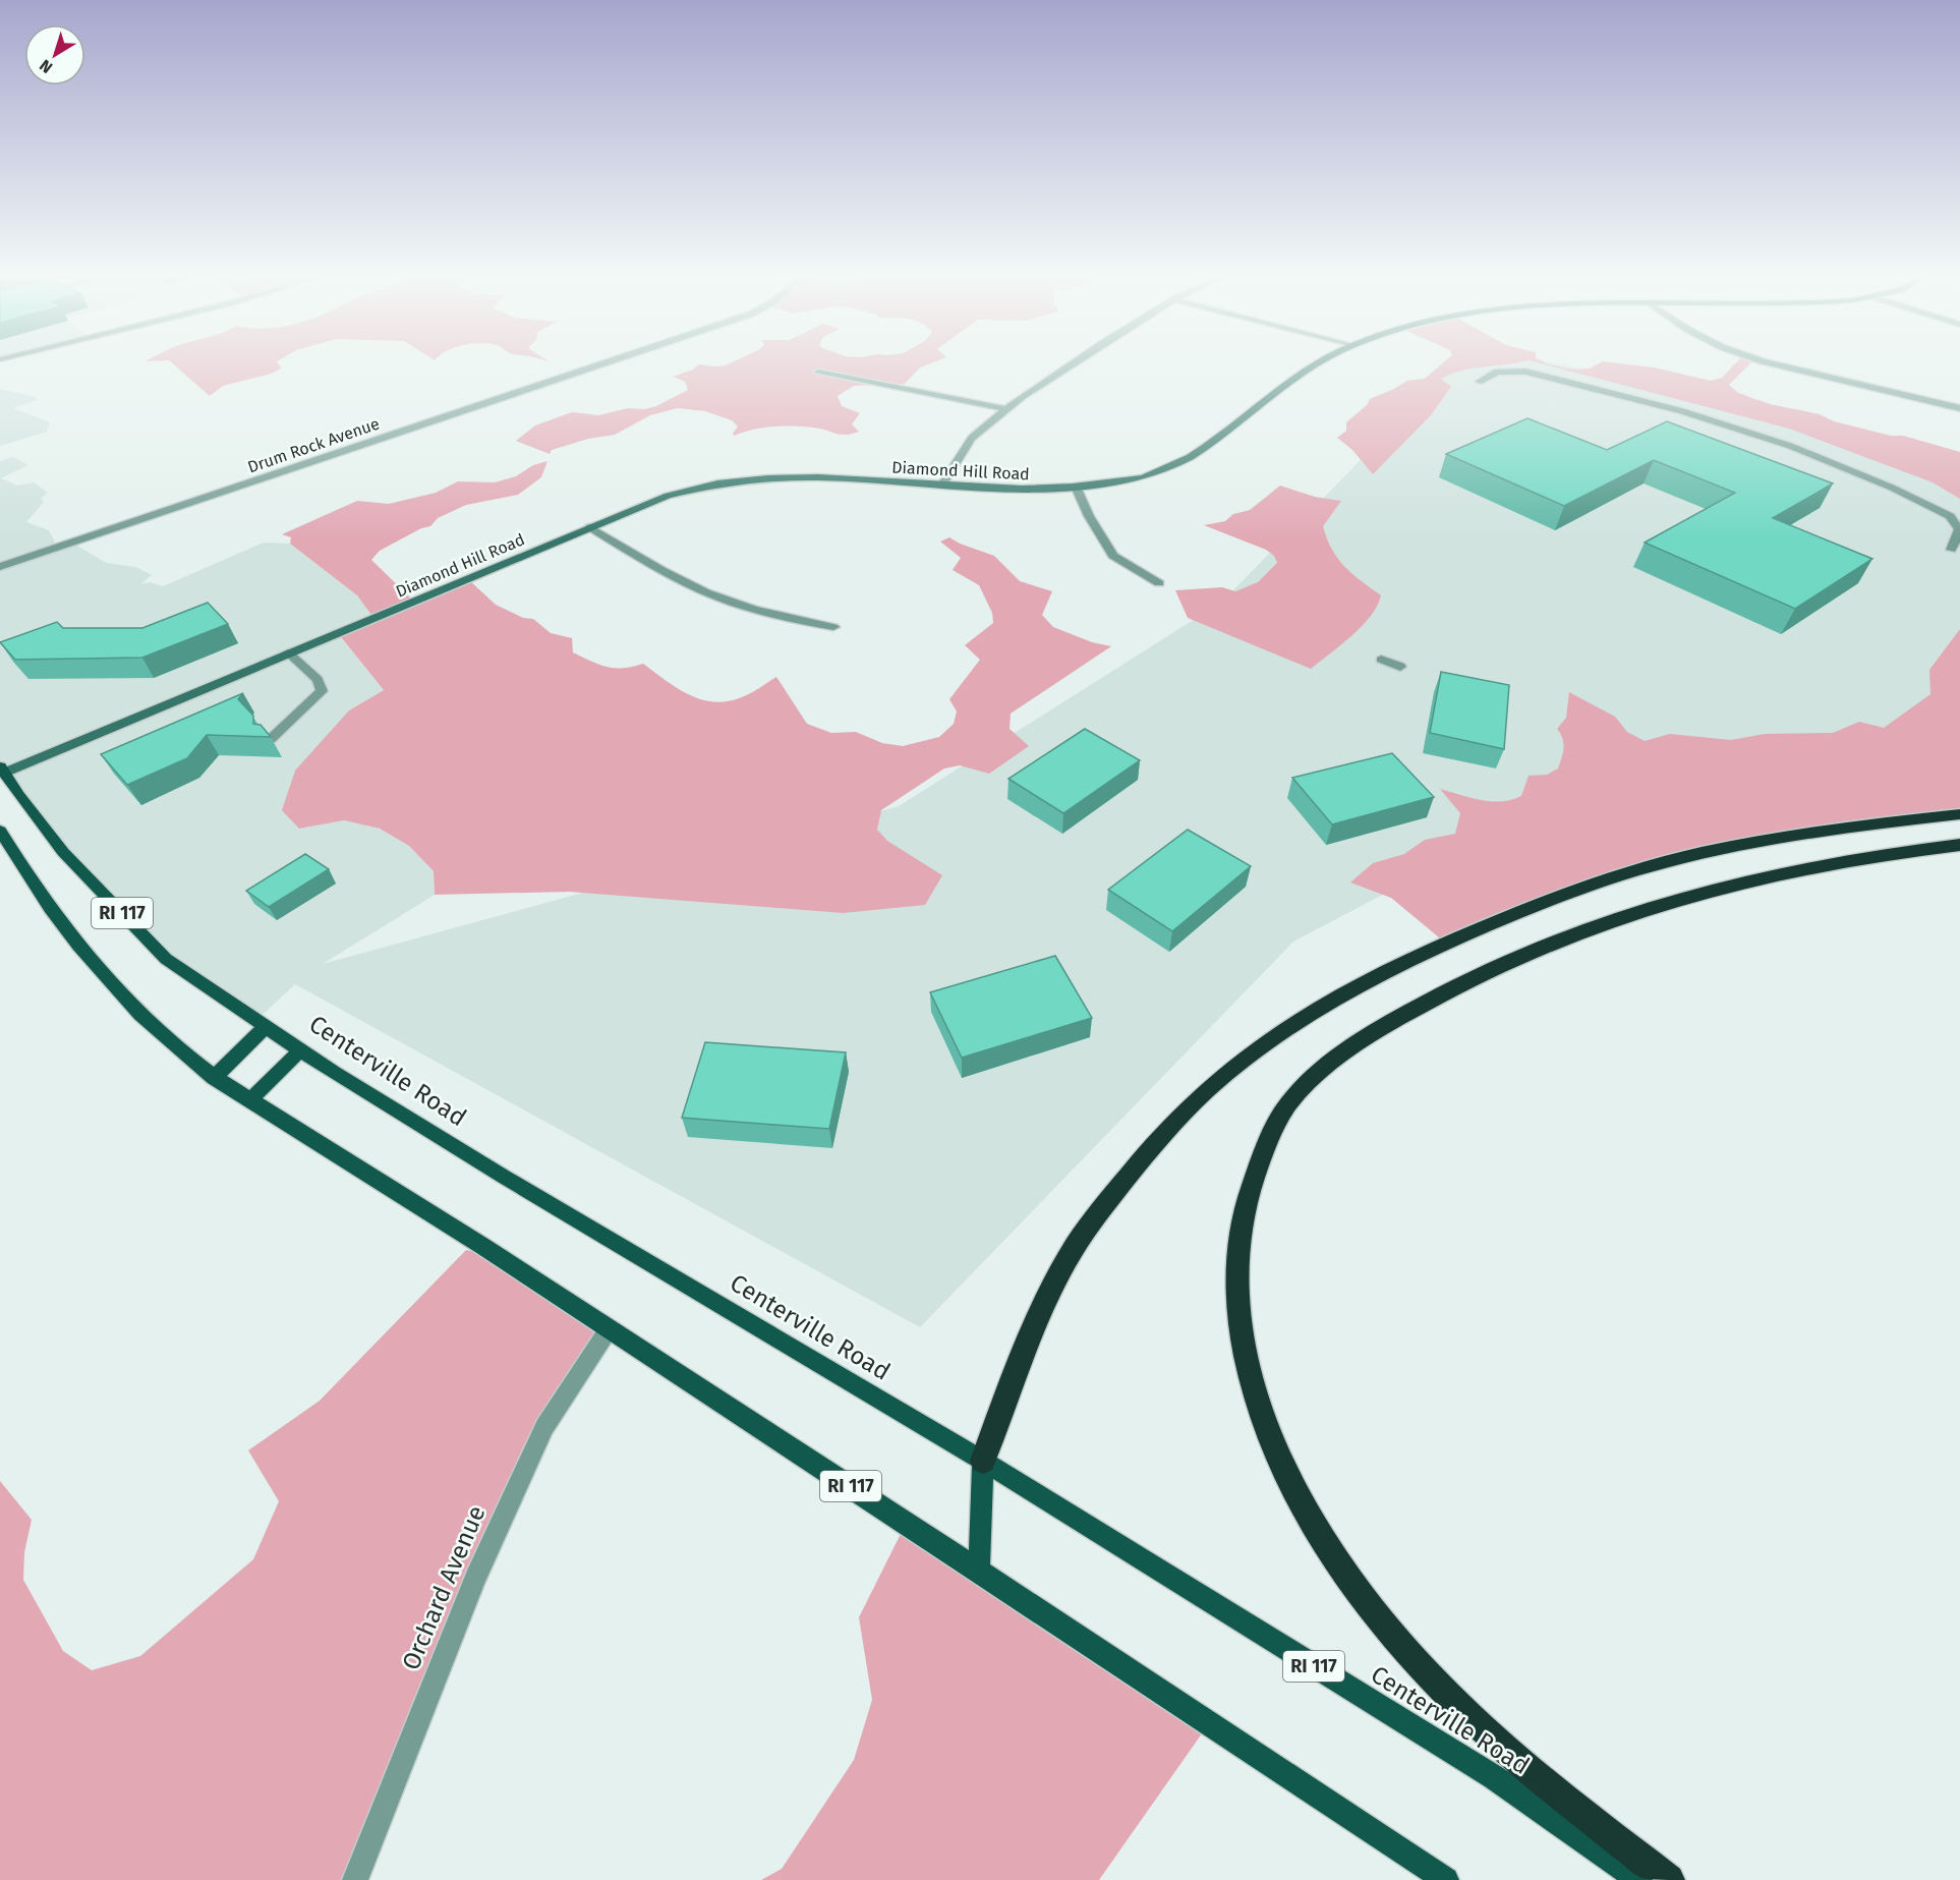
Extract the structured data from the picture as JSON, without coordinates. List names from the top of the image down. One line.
{"streets":{"main road":["RI 117","Centerville Road"],"street":["Drum Rock Avenue","Diamond Hill Road","Orchard Avenue"]},"crossings":[["Diamond Hill Road","Centerville Road"],["RI 117","Orchard Avenue"]],"north":"bottom left"}
